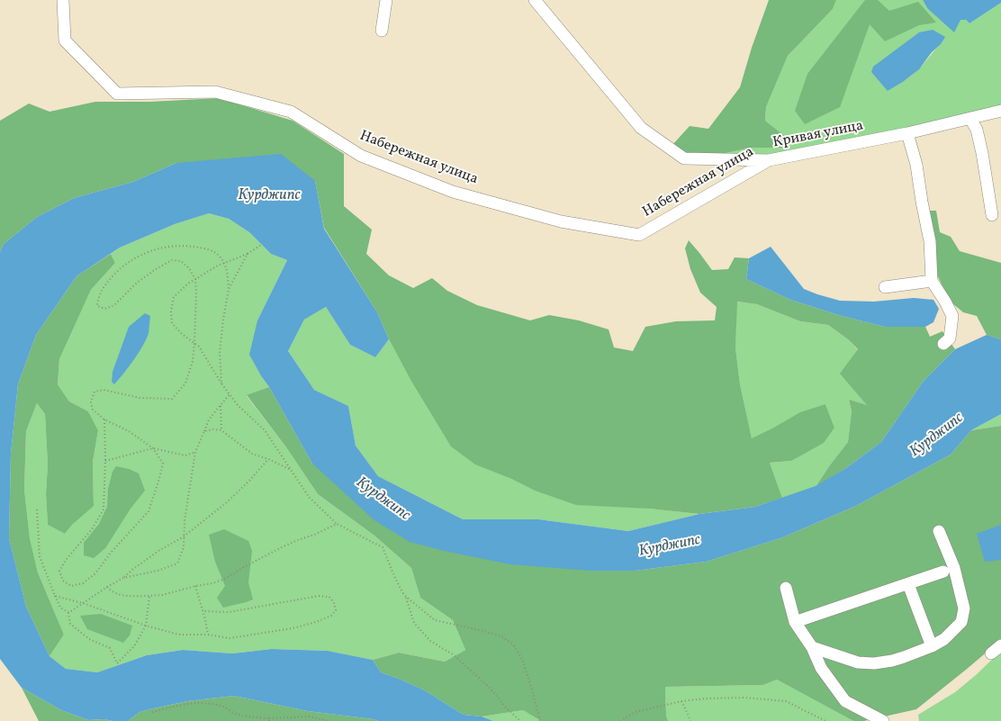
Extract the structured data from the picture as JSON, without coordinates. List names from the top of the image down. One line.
{"streets":{"street":["Кривая улица","Набережная улица"]},"crossings":[["Кривая улица","Набережная улица"]],"water":["Курджипс"]}
